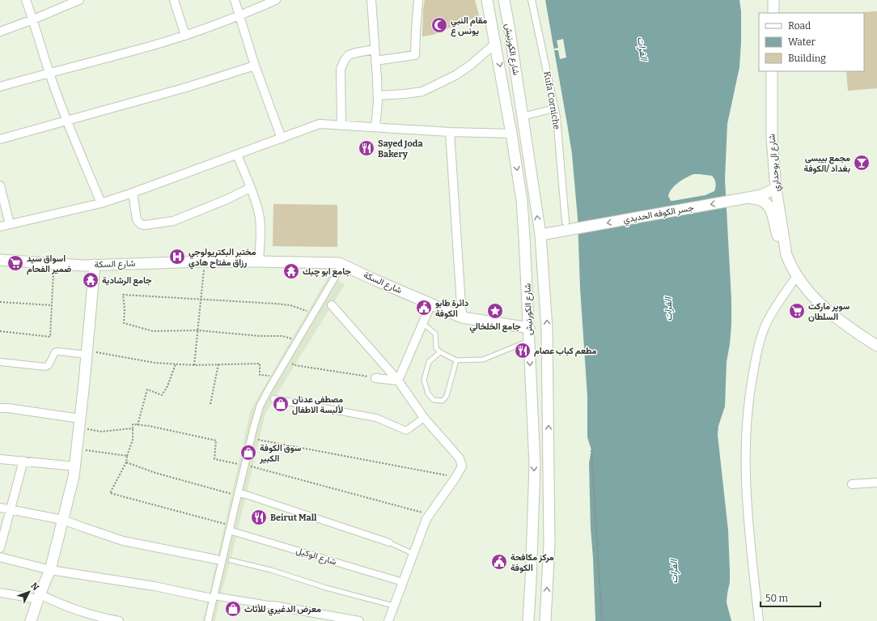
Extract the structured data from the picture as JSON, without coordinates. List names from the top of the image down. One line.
{"streets":{"street":["شارع الكورنيش","Kufa Corniche","شارع ال بوحداري","جسر الکوفه الحديدي","شارع السكة","شارع الوكيل"]},"crossings":[["شارع الكورنيش","جسر الکوفه الحديدي"],["شارع الكورنيش","شارع السكة"],["Kufa Corniche","جسر الکوفه الحديدي"],["شارع ال بوحداري","جسر الکوفه الحديدي"]],"one_way":["جسر الکوفه الحديدي"],"water":["الفرات"],"places":{"mosque":["مقام النبي يونس ع"],"restaurant":["Sayed Joda Bakery","مطعم كباب عصام","Beirut Mall"],"bar":["مجمع بيبسى بغداد /الكوفة"],"hospital":["مختبر البكتريولوجي رزاق مفتاح هادي"],"supermarket":["اسواق سيد ضمير الفحام","سوپر ماركت السلطان"],"temple":["جامع ابو چبك","جامع الرشادية"],"public building":["دائرة طابو الكوفة","مركز مكافحة الكوفة"],"place":["جامع الخلخالي"],"shop":["مصطفى عدنان لألبسة الاطفال","سوق الكوفة الكبير","معرض الدغيري للأثاث"]},"legend":["Road","Water","Building"],"scale_bar":"50 m","north":"top right"}
